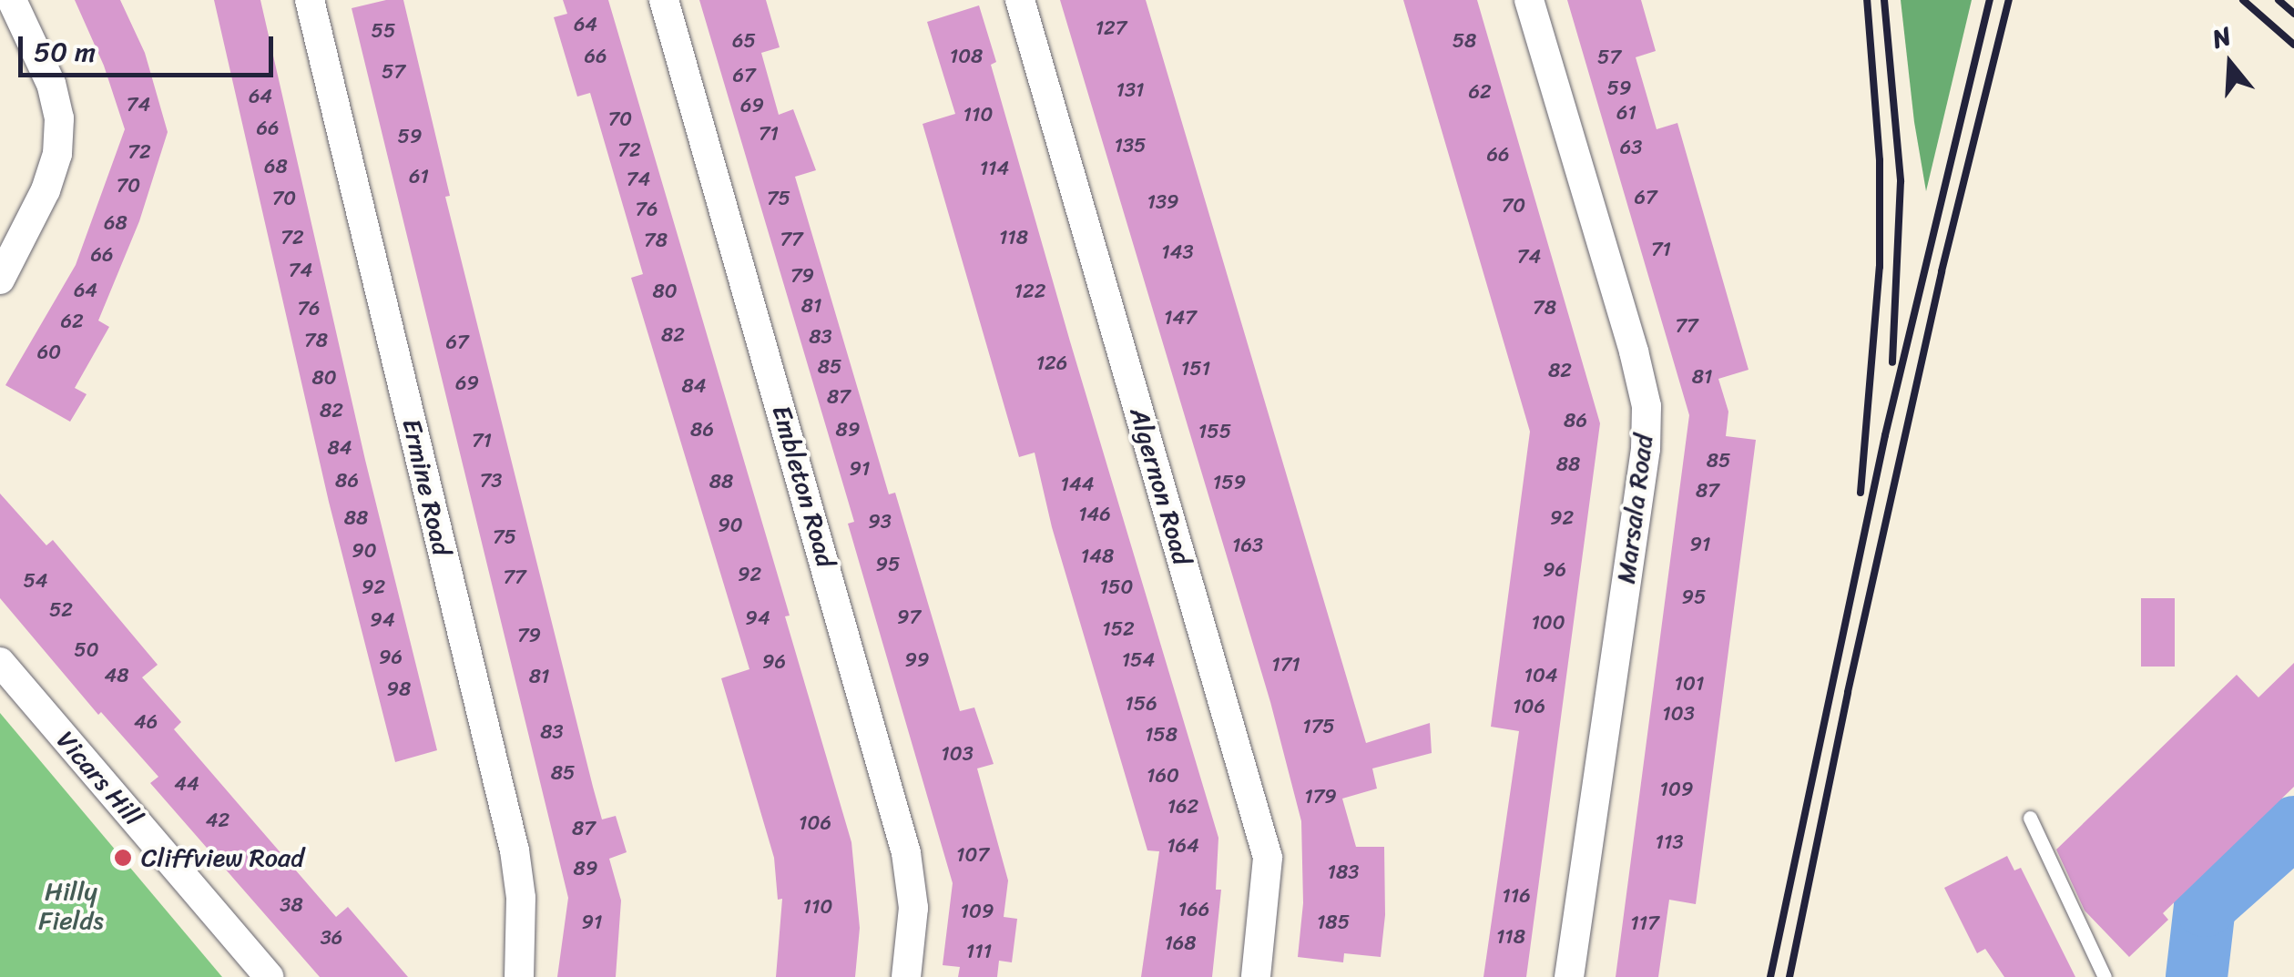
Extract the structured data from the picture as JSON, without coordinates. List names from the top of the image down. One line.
{"streets":{"street":["Embleton Road","Algernon Road","Ermine Road","Marsala Road","Vicars Hill"]},"parks":["Hilly Fields"],"places":["Cliffview Road"],"house_numbers":["64","127","55","65","58","66","108","57","57","67","59","131","62","64","74","69","61","110","70","66","71","59","135","63","72","72","66","68","114","61","74","70","67","70","75","139","70","76","68","72","118","77","78","71","143","66","74","74","79","64","80","122","81","78","76","147","62","77","82","83","78","67","60","126","85","151","82","81","80","69","84","87","82","86","86","89","155","71","84","85","88","91","86","73","88","159","144","87","146","88","92","93","90","75","91","163","90","148","95","96","92","77","54","92","150","95","52","97","94","94","100","152","79","50","96","99","154","96","171","48","104","81","101","98","156","106","103","46","175","83","158","103","85","160","44","109","179","162","42","106","87","113","164","107","89","183","116","38","110","166","109","91","185","117","118","36","168","111"],"scale_bar":"50 m","north":"top"}
